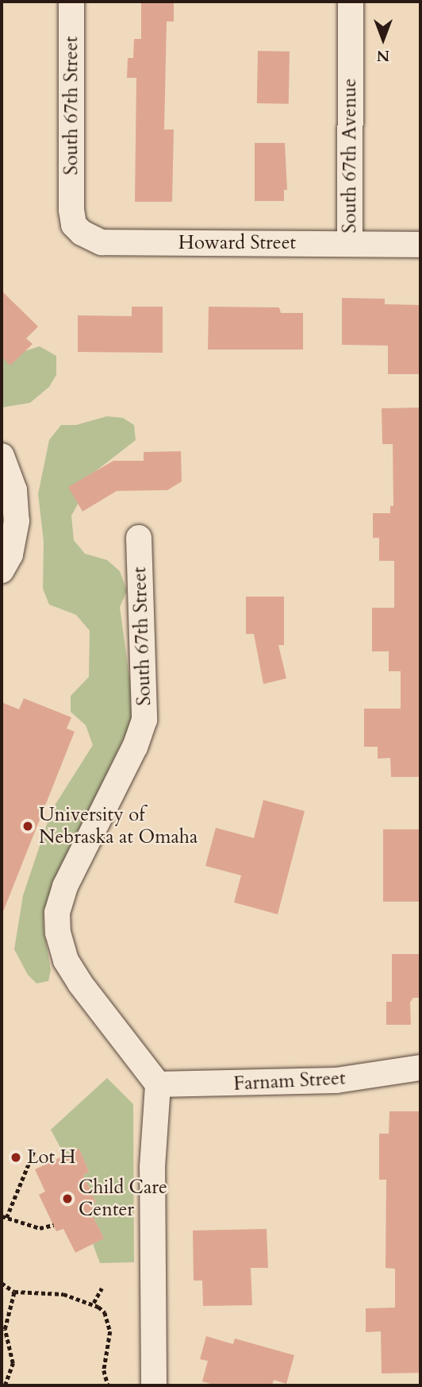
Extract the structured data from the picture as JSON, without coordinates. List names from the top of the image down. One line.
{"streets":{"street":["South 67th Street","South 67th Avenue","Howard Street","Farnam Street"]},"crossings":[["South 67th Street","Howard Street"],["South 67th Street","Farnam Street"],["South 67th Avenue","Howard Street"]],"places":["University of Nebraska at Omaha","Lot H","Child Care Center"],"north":"bottom"}
